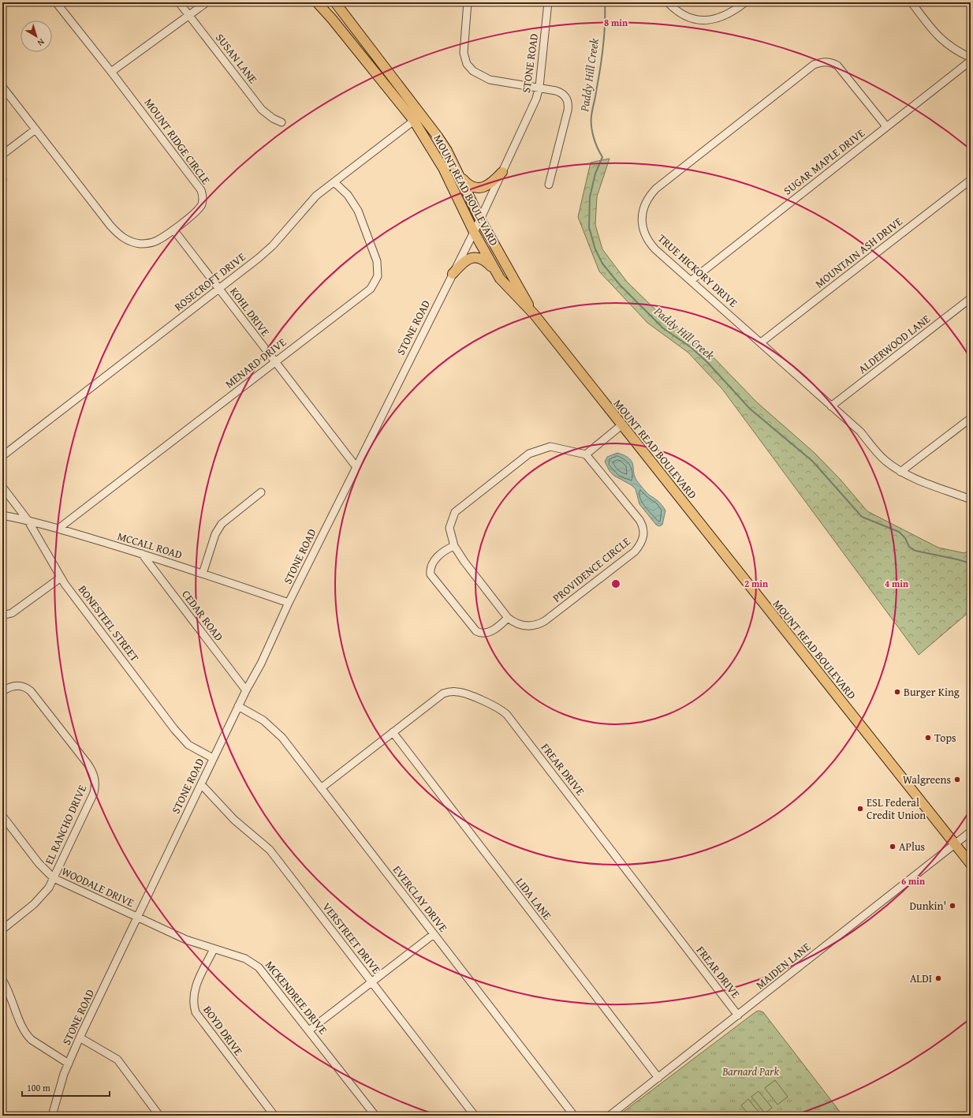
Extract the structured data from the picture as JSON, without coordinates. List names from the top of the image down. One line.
{"streets":{"main road":["MOUNT READ BOULEVARD"],"street":["SUSAN LANE","STONE ROAD","MOUNT RIDGE CIRCLE","SUGAR MAPLE DRIVE","MOUNTAIN ASH DRIVE","TRUE HICKORY DRIVE","ROSECROFT DRIVE","KOHL DRIVE","ALDERWOOD LANE","MENARD DRIVE","MCCALL ROAD","PROVIDENCE CIRCLE","CEDAR ROAD","BONESTEEL STREET","FREAR DRIVE","EL RANCHO DRIVE","WOODALE DRIVE","EVERCLAY DRIVE","LIDA LANE","VERSTREET DRIVE","MAIDEN LANE","MCKENDREE DRIVE","BOYD DRIVE"]},"crossings":[["STONE ROAD","MOUNT READ BOULEVARD"],["STONE ROAD","KOHL DRIVE"],["STONE ROAD","MCCALL ROAD"],["STONE ROAD","CEDAR ROAD"],["STONE ROAD","BONESTEEL STREET"],["STONE ROAD","WOODALE DRIVE"],["STONE ROAD","EVERCLAY DRIVE"],["STONE ROAD","VERSTREET DRIVE"],["STONE ROAD","MCKENDREE DRIVE"],["MOUNT RIDGE CIRCLE","KOHL DRIVE"],["SUGAR MAPLE DRIVE","TRUE HICKORY DRIVE"],["MOUNT READ BOULEVARD","ROSECROFT DRIVE"],["MOUNT READ BOULEVARD","MAIDEN LANE"],["MOUNTAIN ASH DRIVE","TRUE HICKORY DRIVE"],["TRUE HICKORY DRIVE","ALDERWOOD LANE"],["ROSECROFT DRIVE","KOHL DRIVE"],["ROSECROFT DRIVE","MENARD DRIVE"],["KOHL DRIVE","MENARD DRIVE"],["MENARD DRIVE","MCCALL ROAD"],["MCCALL ROAD","CEDAR ROAD"],["MCCALL ROAD","BONESTEEL STREET"],["FREAR DRIVE","EVERCLAY DRIVE"],["FREAR DRIVE","LIDA LANE"],["FREAR DRIVE","MAIDEN LANE"],["EL RANCHO DRIVE","WOODALE DRIVE"],["WOODALE DRIVE","MCKENDREE DRIVE"],["LIDA LANE","MAIDEN LANE"],["MCKENDREE DRIVE","BOYD DRIVE"]],"water":["Paddy Hill Creek"],"parks":["Barnard Park"],"places":["Burger King","Tops","Walgreens","ESL Federal Credit Union","APlus","Dunkin'","ALDI"],"scale_bar":"100 m","north":"bottom right","rings":["8 min","2 min","4 min","6 min"]}
